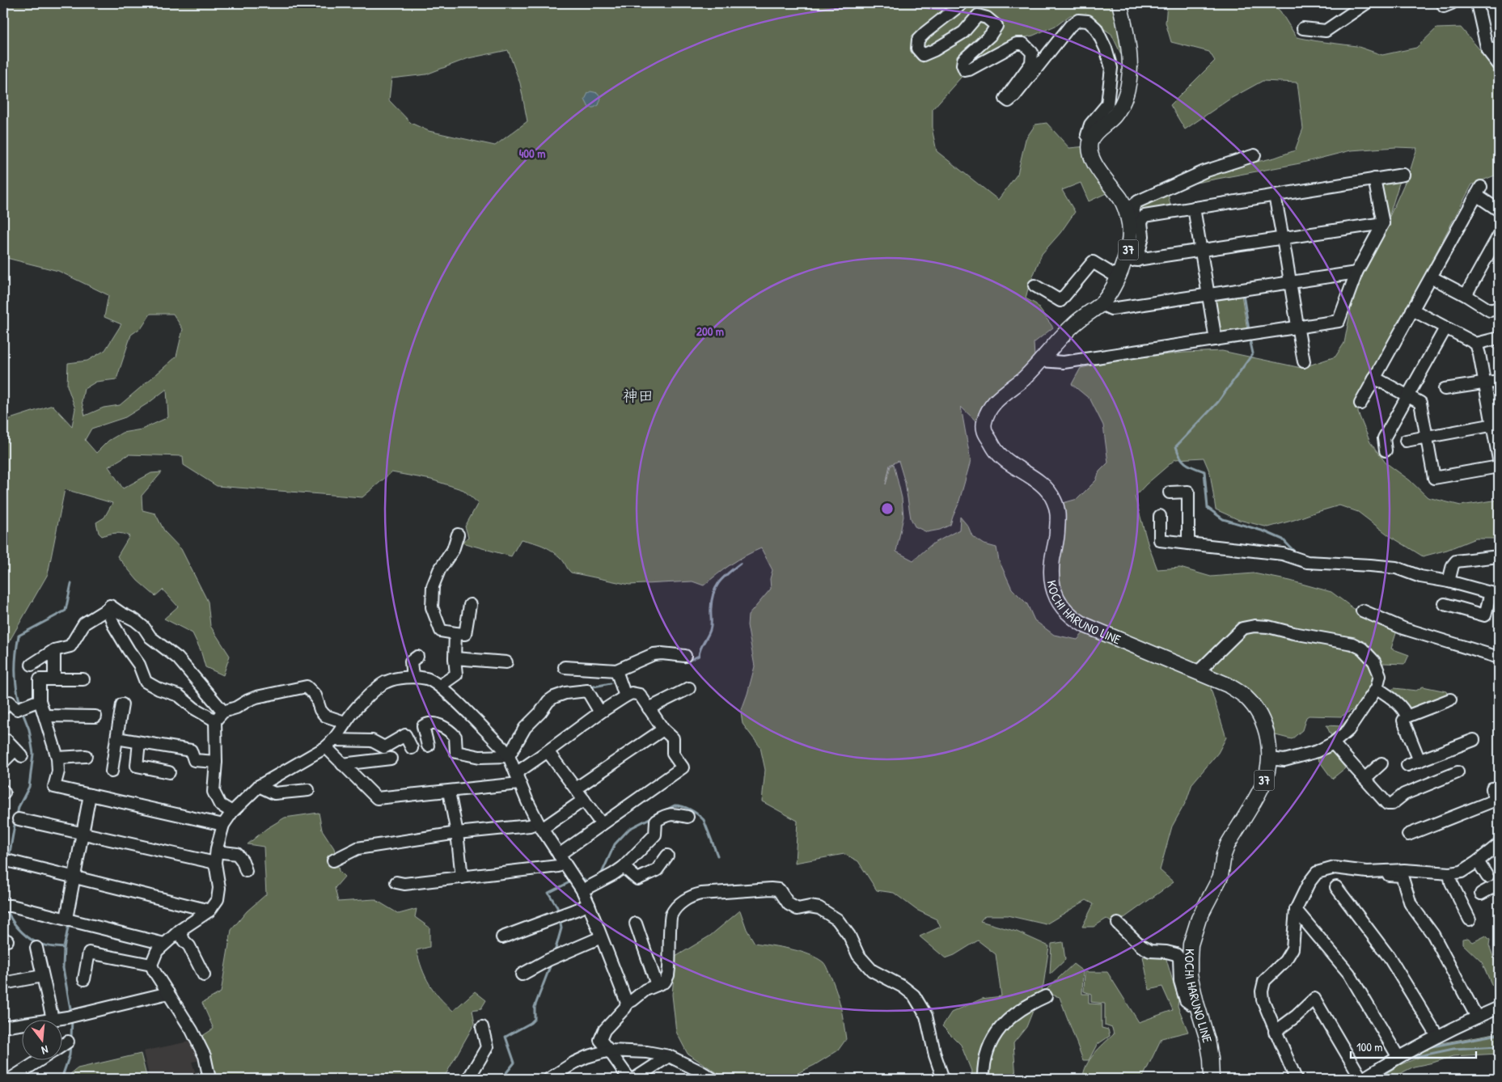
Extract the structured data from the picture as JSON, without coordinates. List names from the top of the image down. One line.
{"streets":{"main road":["37","KOCHI HARUNO LINE"]},"districts":["神田"],"scale_bar":"100 m","north":"bottom","rings":["400 m","200 m"]}
